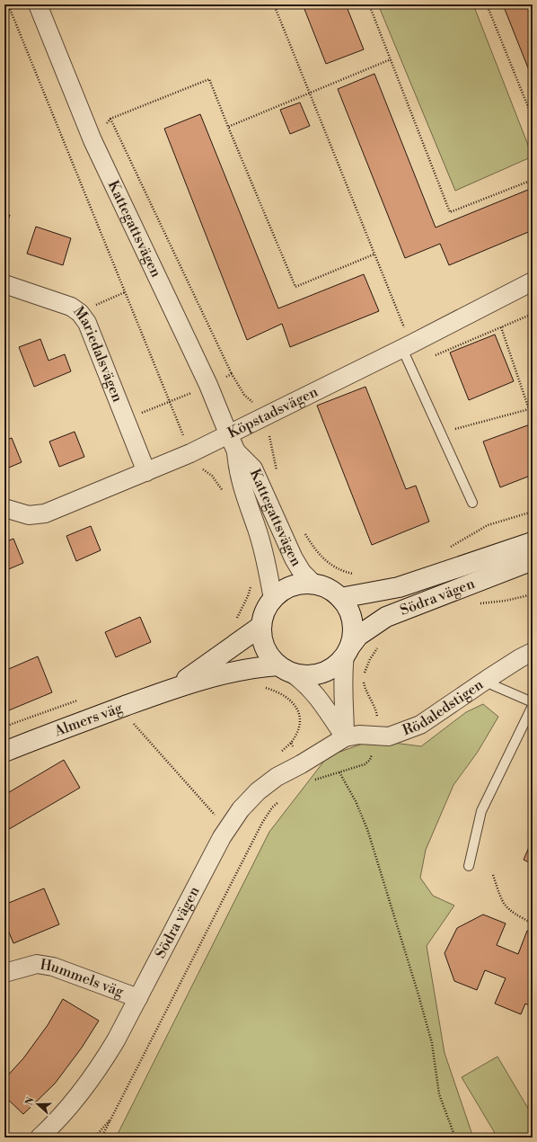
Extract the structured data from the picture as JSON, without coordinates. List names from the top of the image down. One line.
{"streets":{"street":["Kattegattsvägen","Mariedalsvägen","Köpstadsvägen","Södra vägen","Rödaledstigen","Almers väg","Hummels väg"]},"crossings":[["Kattegattsvägen","Köpstadsvägen"],["Kattegattsvägen","Södra vägen"],["Kattegattsvägen","Almers väg"],["Mariedalsvägen","Köpstadsvägen"],["Södra vägen","Rödaledstigen"],["Södra vägen","Almers väg"],["Södra vägen","Hummels väg"]],"north":"left"}
